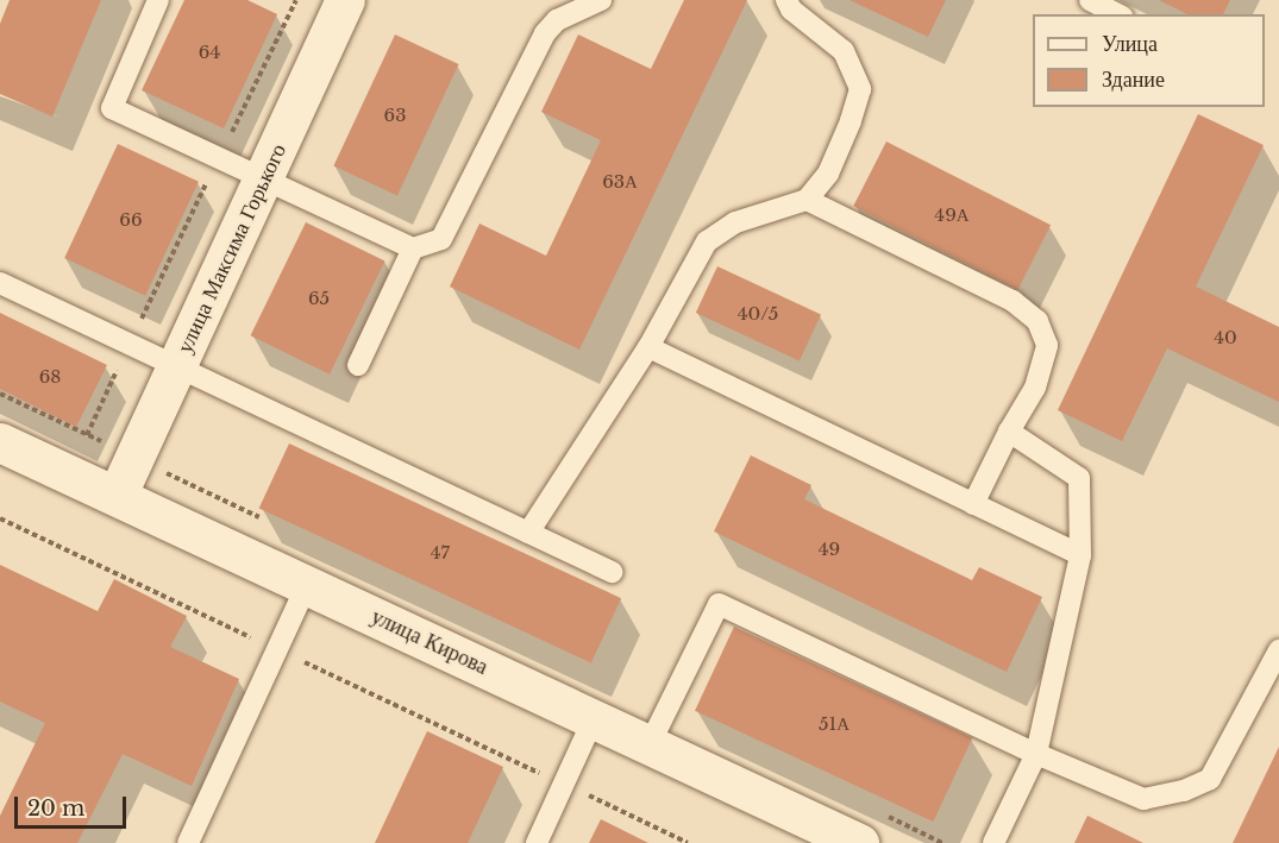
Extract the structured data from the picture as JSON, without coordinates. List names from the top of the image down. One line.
{"streets":{"street":["улица Максима Горького","улица Кирова"]},"crossings":[["улица Максима Горького","улица Кирова"]],"house_numbers":["64","63","63А","49А","66","65","40/5","40","68","49","47","51А"],"legend":["Улица","Здание"],"scale_bar":"20 m"}
